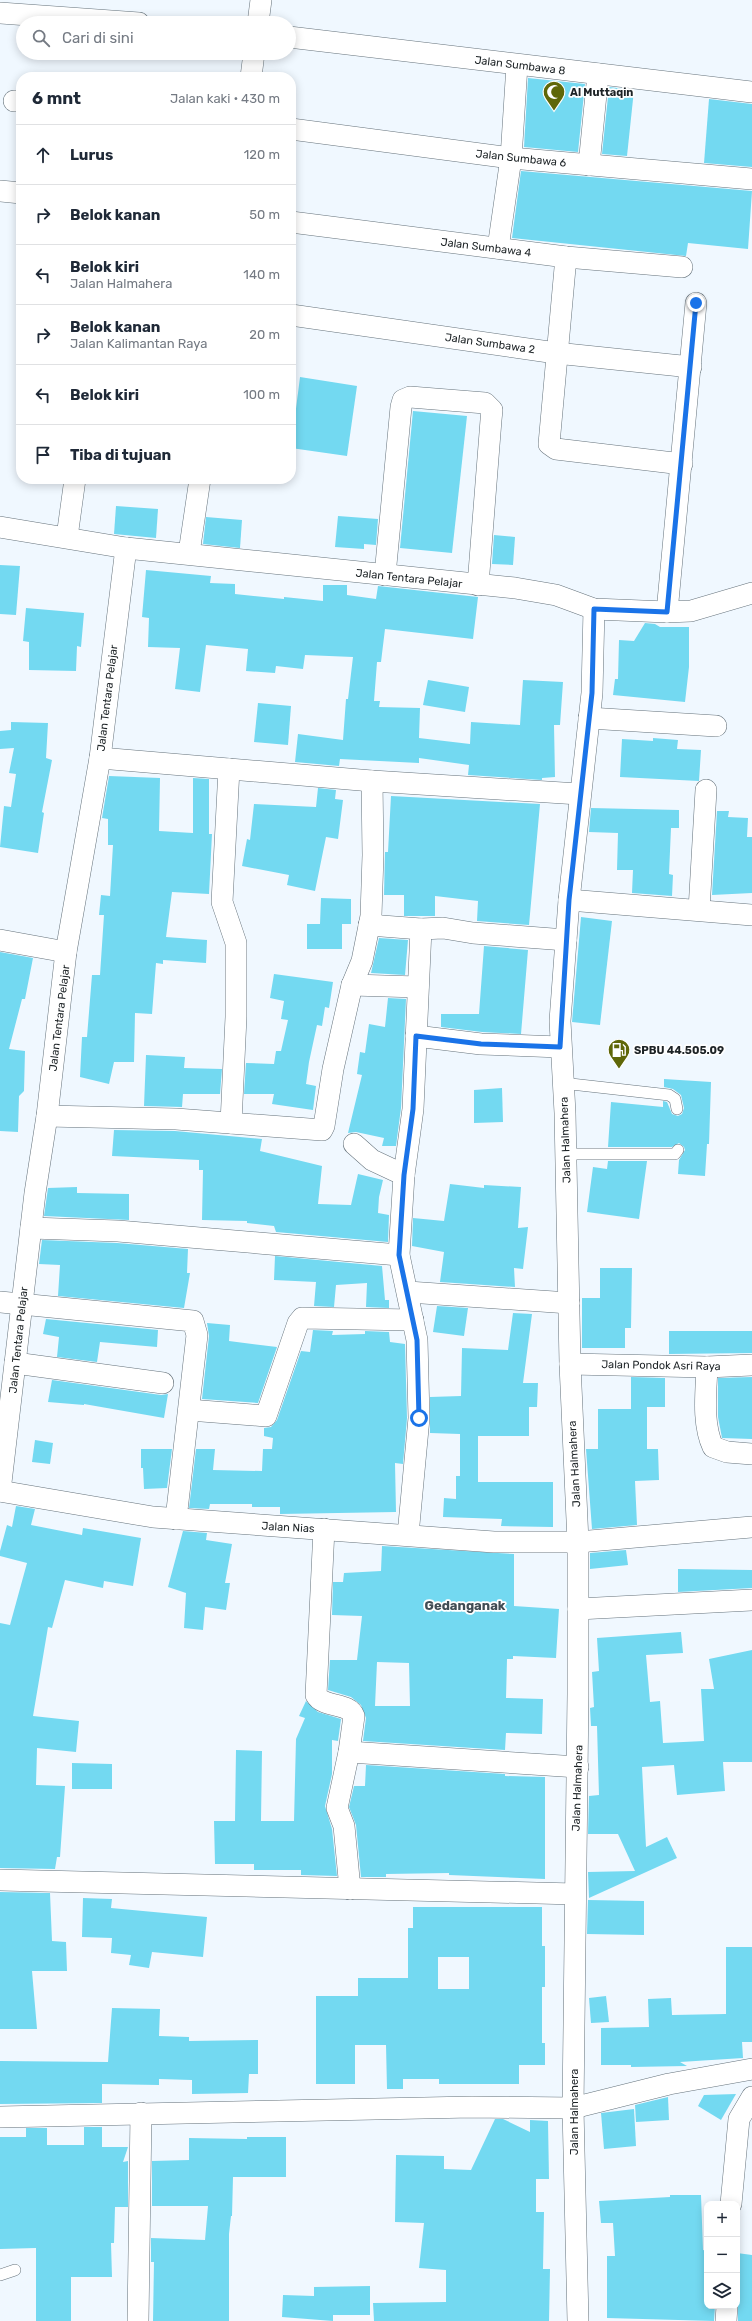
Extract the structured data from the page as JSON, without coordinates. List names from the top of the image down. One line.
{"streets":{"street":["Jalan Sumbawa 8","Jalan Sumbawa 6","Jalan Sumbawa 4","Jalan Sumbawa 2","Jalan Tentara Pelajar","Jalan Halmahera","Jalan Pondok Asri Raya","Jalan Nias"]},"crossings":[["Jalan Tentara Pelajar","Jalan Halmahera"],["Jalan Tentara Pelajar","Jalan Nias"],["Jalan Halmahera","Jalan Pondok Asri Raya"],["Jalan Halmahera","Jalan Nias"]],"districts":["Gedanganak"],"places":{"mosque":["Al Muttaqin"],"fuel station":["SPBU 44.505.09"]},"page":{"search":"Cari di sini","heading":["6 mnt","Jalan kaki · 430 m"],"list":[["Lurus","120 m"],["Belok kanan","50 m"],["Belok kiri","Jalan Halmahera","140 m"],["Belok kanan","Jalan Kalimantan Raya","20 m"],["Belok kiri","100 m"],"Tiba di tujuan"],"map_buttons":["+","−"]}}
